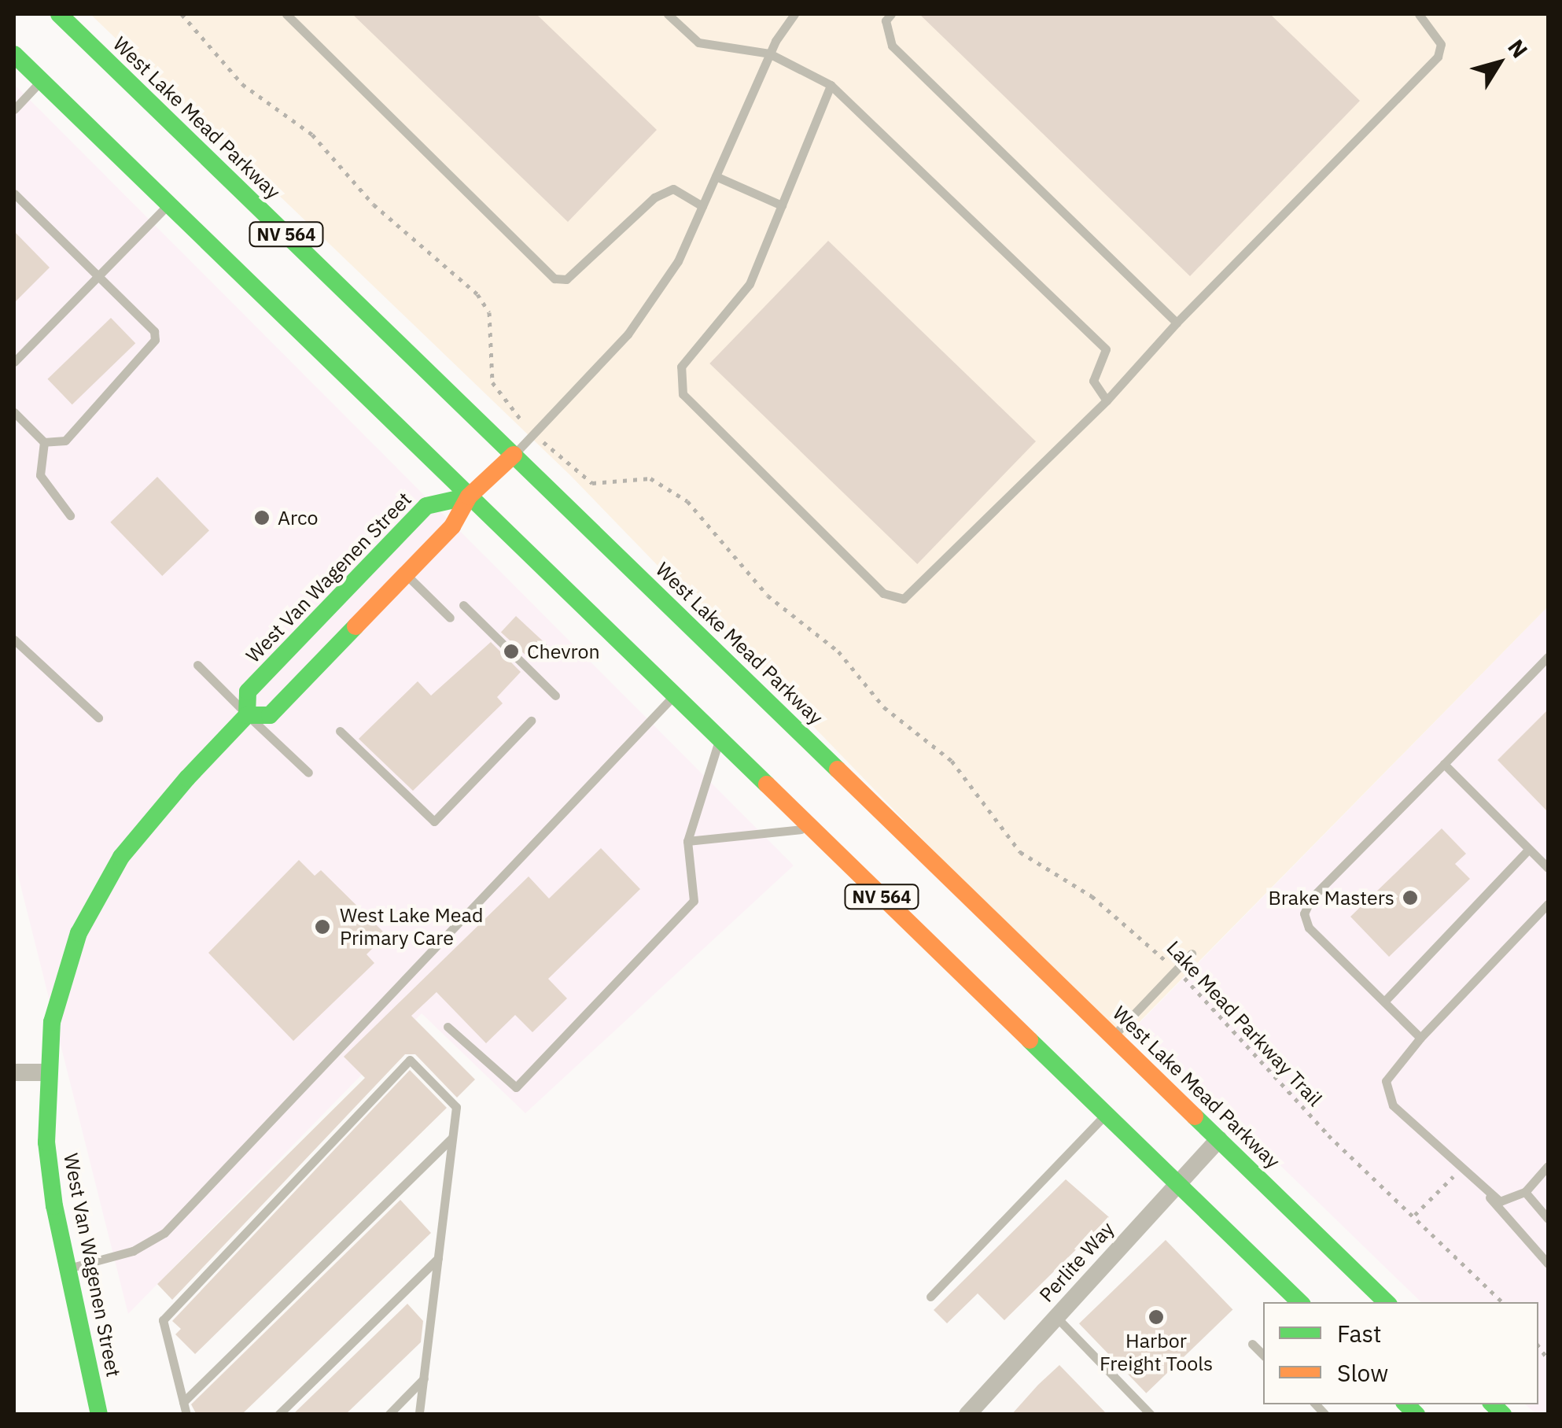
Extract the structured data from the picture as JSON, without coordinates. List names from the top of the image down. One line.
{"streets":{"main road":["West Lake Mead Parkway","NV 564","West Van Wagenen Street"],"street":["Perlite Way"],"path":["Lake Mead Parkway Trail"]},"crossings":[["West Lake Mead Parkway","West Van Wagenen Street"],["West Lake Mead Parkway","Perlite Way"],["NV 564","West Van Wagenen Street"],["NV 564","Perlite Way"]],"places":["Arco","Chevron","Brake Masters","West Lake Mead Primary Care","Harbor Freight Tools"],"legend":["Fast","Slow"],"north":"top right"}
